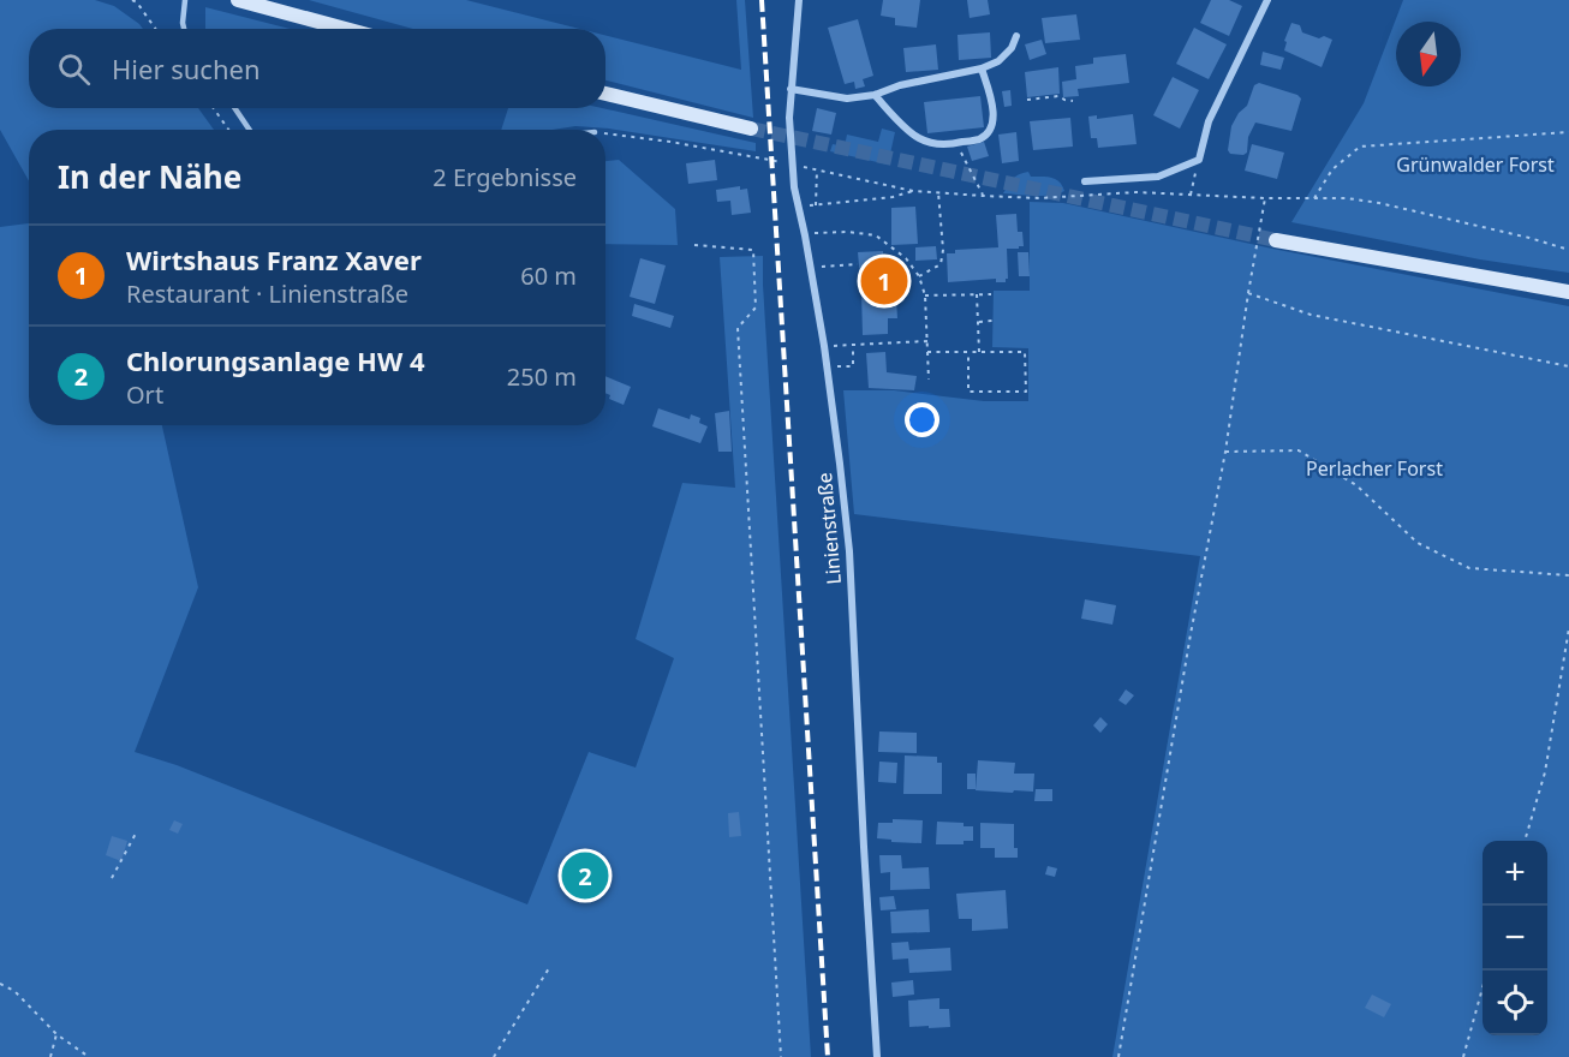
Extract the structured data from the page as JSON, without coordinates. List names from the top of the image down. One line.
{"streets":{"street":["Linienstraße"]},"parks":["Grünwalder Forst","Perlacher Forst"],"north":"bottom","page":{"search":"Hier suchen","heading":["In der Nähe","2 Ergebnisse"],"list":[{"mark":"1","name":"Wirtshaus Franz Xaver","note":"Restaurant · Linienstraße","value":"60 m"},{"mark":"2","name":"Chlorungsanlage HW 4","note":"Ort","value":"250 m"}],"pins":["1","2"],"map_buttons":["+","−"]}}
